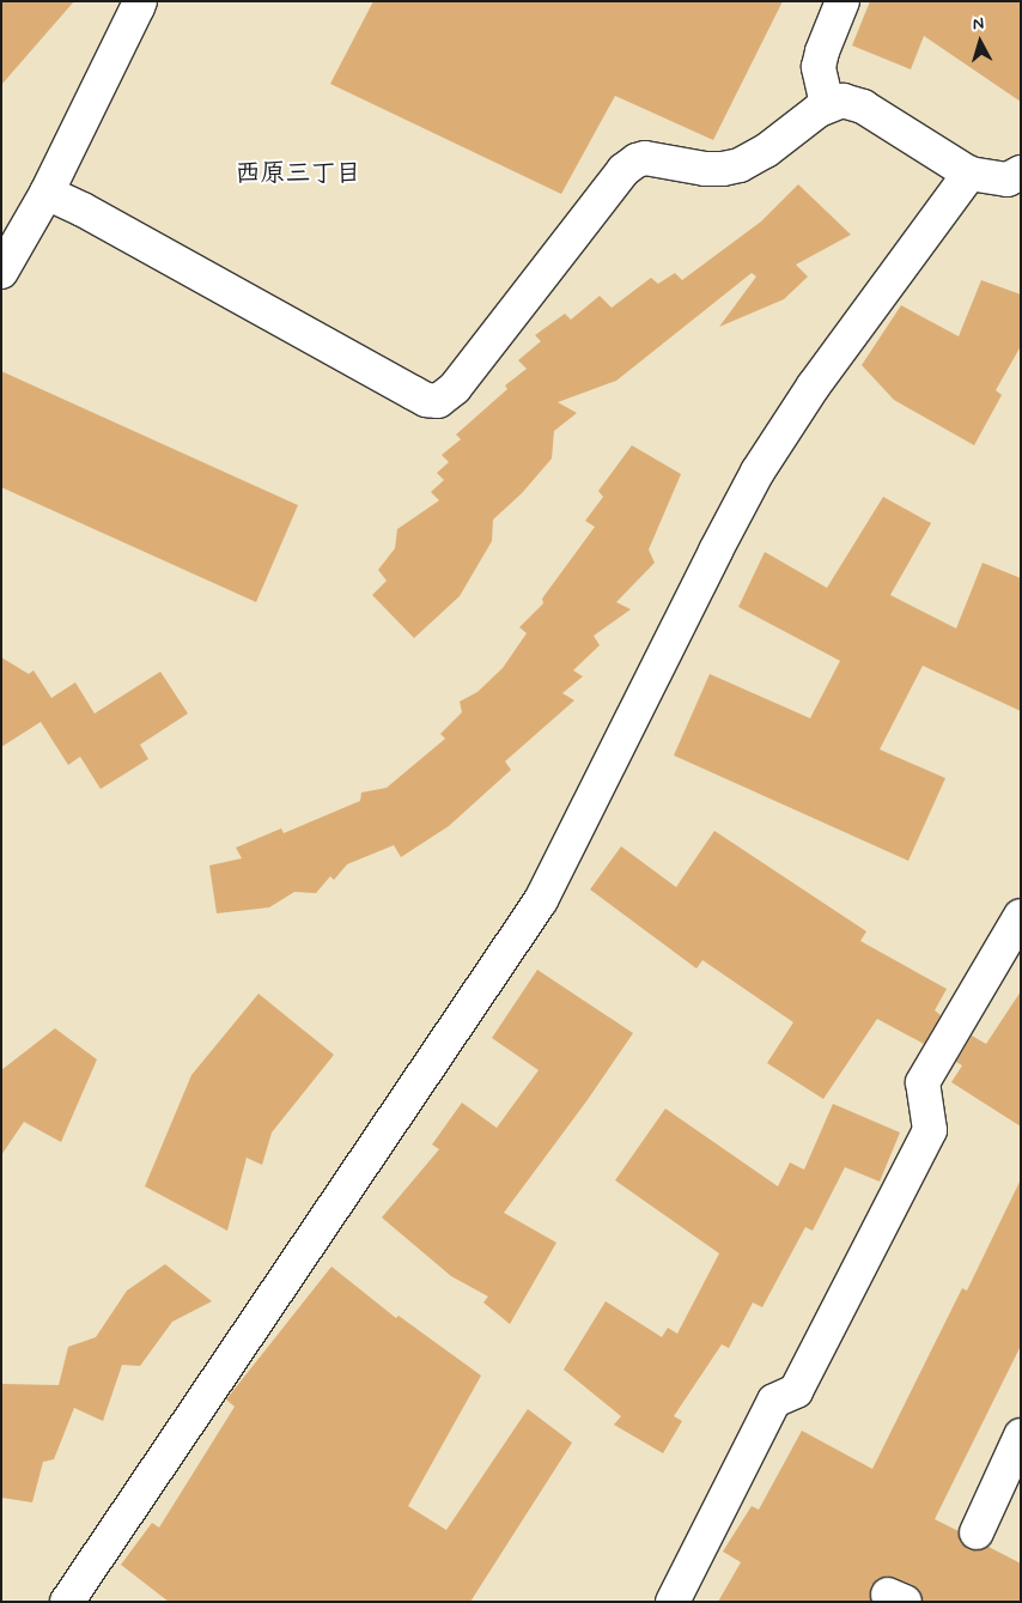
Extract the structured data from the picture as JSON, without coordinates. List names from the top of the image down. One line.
{"districts":["西原三丁目"],"north":"top"}
